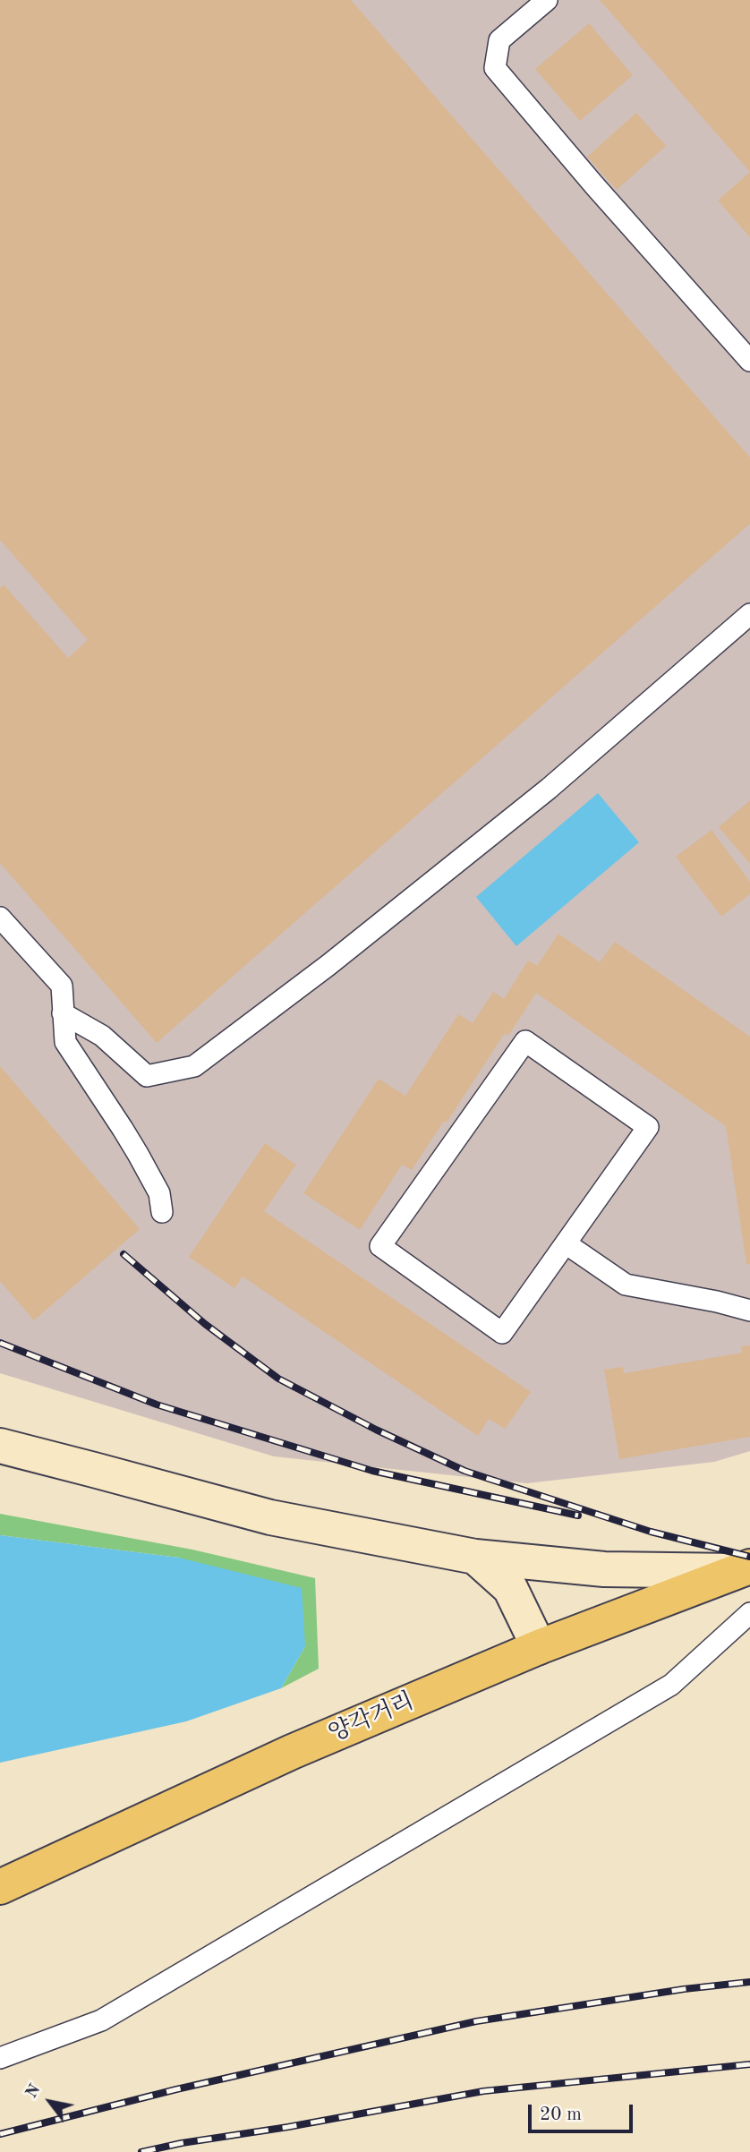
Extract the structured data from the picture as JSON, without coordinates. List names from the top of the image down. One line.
{"streets":{"main road":["양각거리"]},"scale_bar":"20 m","north":"top left"}
